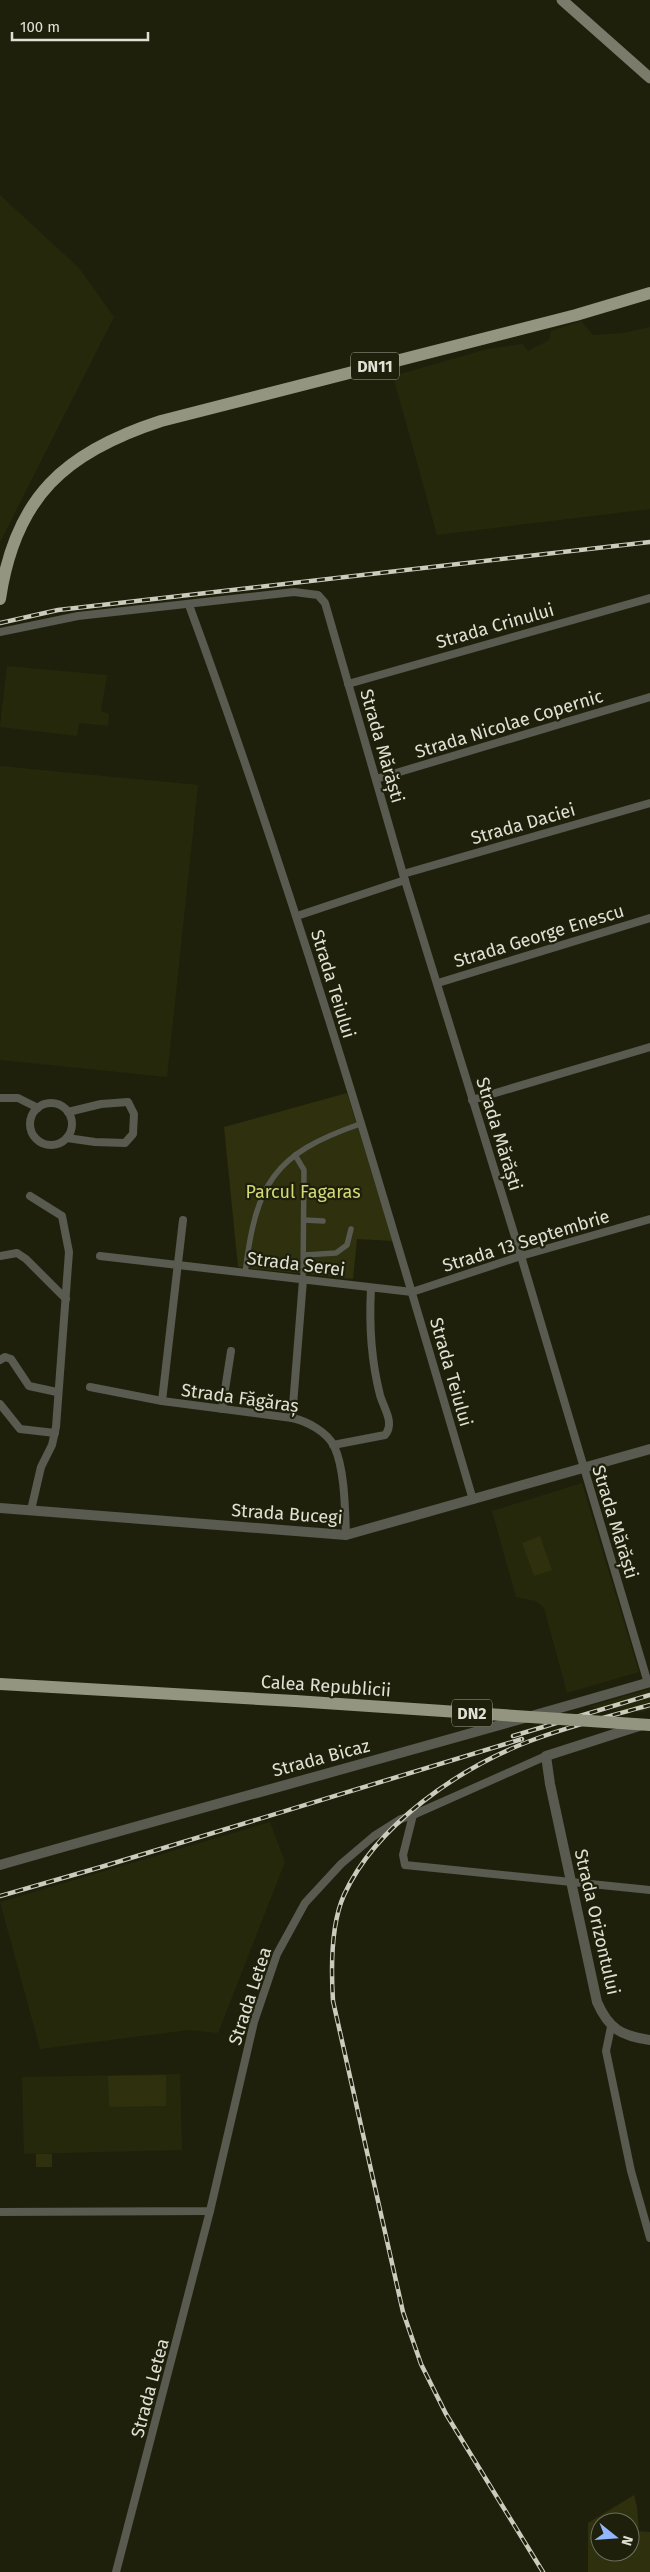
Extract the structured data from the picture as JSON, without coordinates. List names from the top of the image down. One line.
{"streets":{"main road":["DN11","Calea Republicii","DN2"],"street":["Strada Crinului","Strada Nicolae Copernic","Strada Mărăști","Strada Daciei","Strada George Enescu","Strada Teiului","Strada 13 Septembrie","Strada Serei","Strada Făgăraș","Strada Bucegi","Strada Bicaz","Strada Orizontului","Strada Letea"]},"crossings":[["Strada Crinului","Strada Mărăști"],["Strada Nicolae Copernic","Strada Mărăști"],["Strada Mărăști","Strada Daciei"],["Strada Mărăști","Strada George Enescu"],["Strada Mărăști","Strada Teiului"],["Strada Mărăști","Strada 13 Septembrie"],["Strada Mărăști","Strada Bucegi"],["Strada Mărăști","Strada Bicaz"],["Strada Daciei","Strada Teiului"],["Strada Teiului","Strada 13 Septembrie"],["Strada Teiului","Strada Serei"],["Strada Teiului","Strada Bucegi"],["Strada 13 Septembrie","Strada Serei"],["Strada Serei","Strada Făgăraș"],["Strada Orizontului","Strada Letea"]],"parks":["Parcul Fagaras"],"scale_bar":"100 m","north":"right"}
